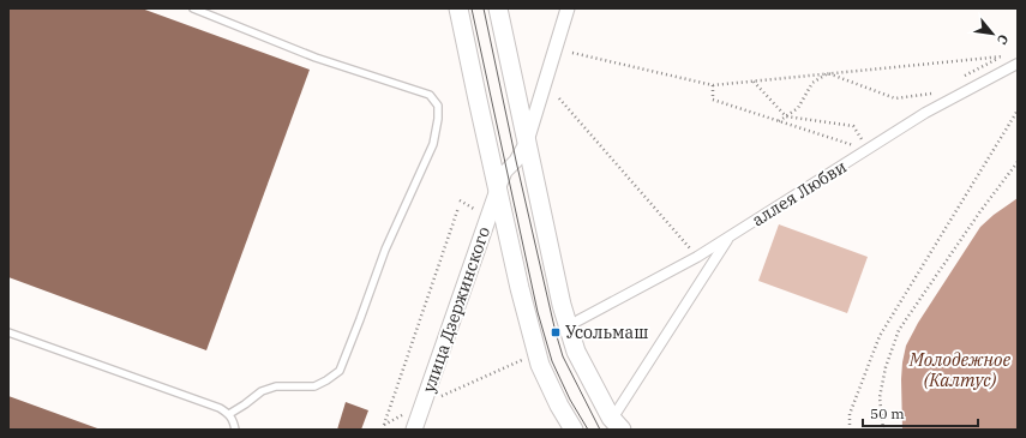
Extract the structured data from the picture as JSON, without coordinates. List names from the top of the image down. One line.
{"streets":{"street":["аллея Любви","улица Дзержинского"]},"water":["Молодежное (Калтус)"],"places":{"transit":["Усольмаш"]},"scale_bar":"50 m","north":"bottom right"}
